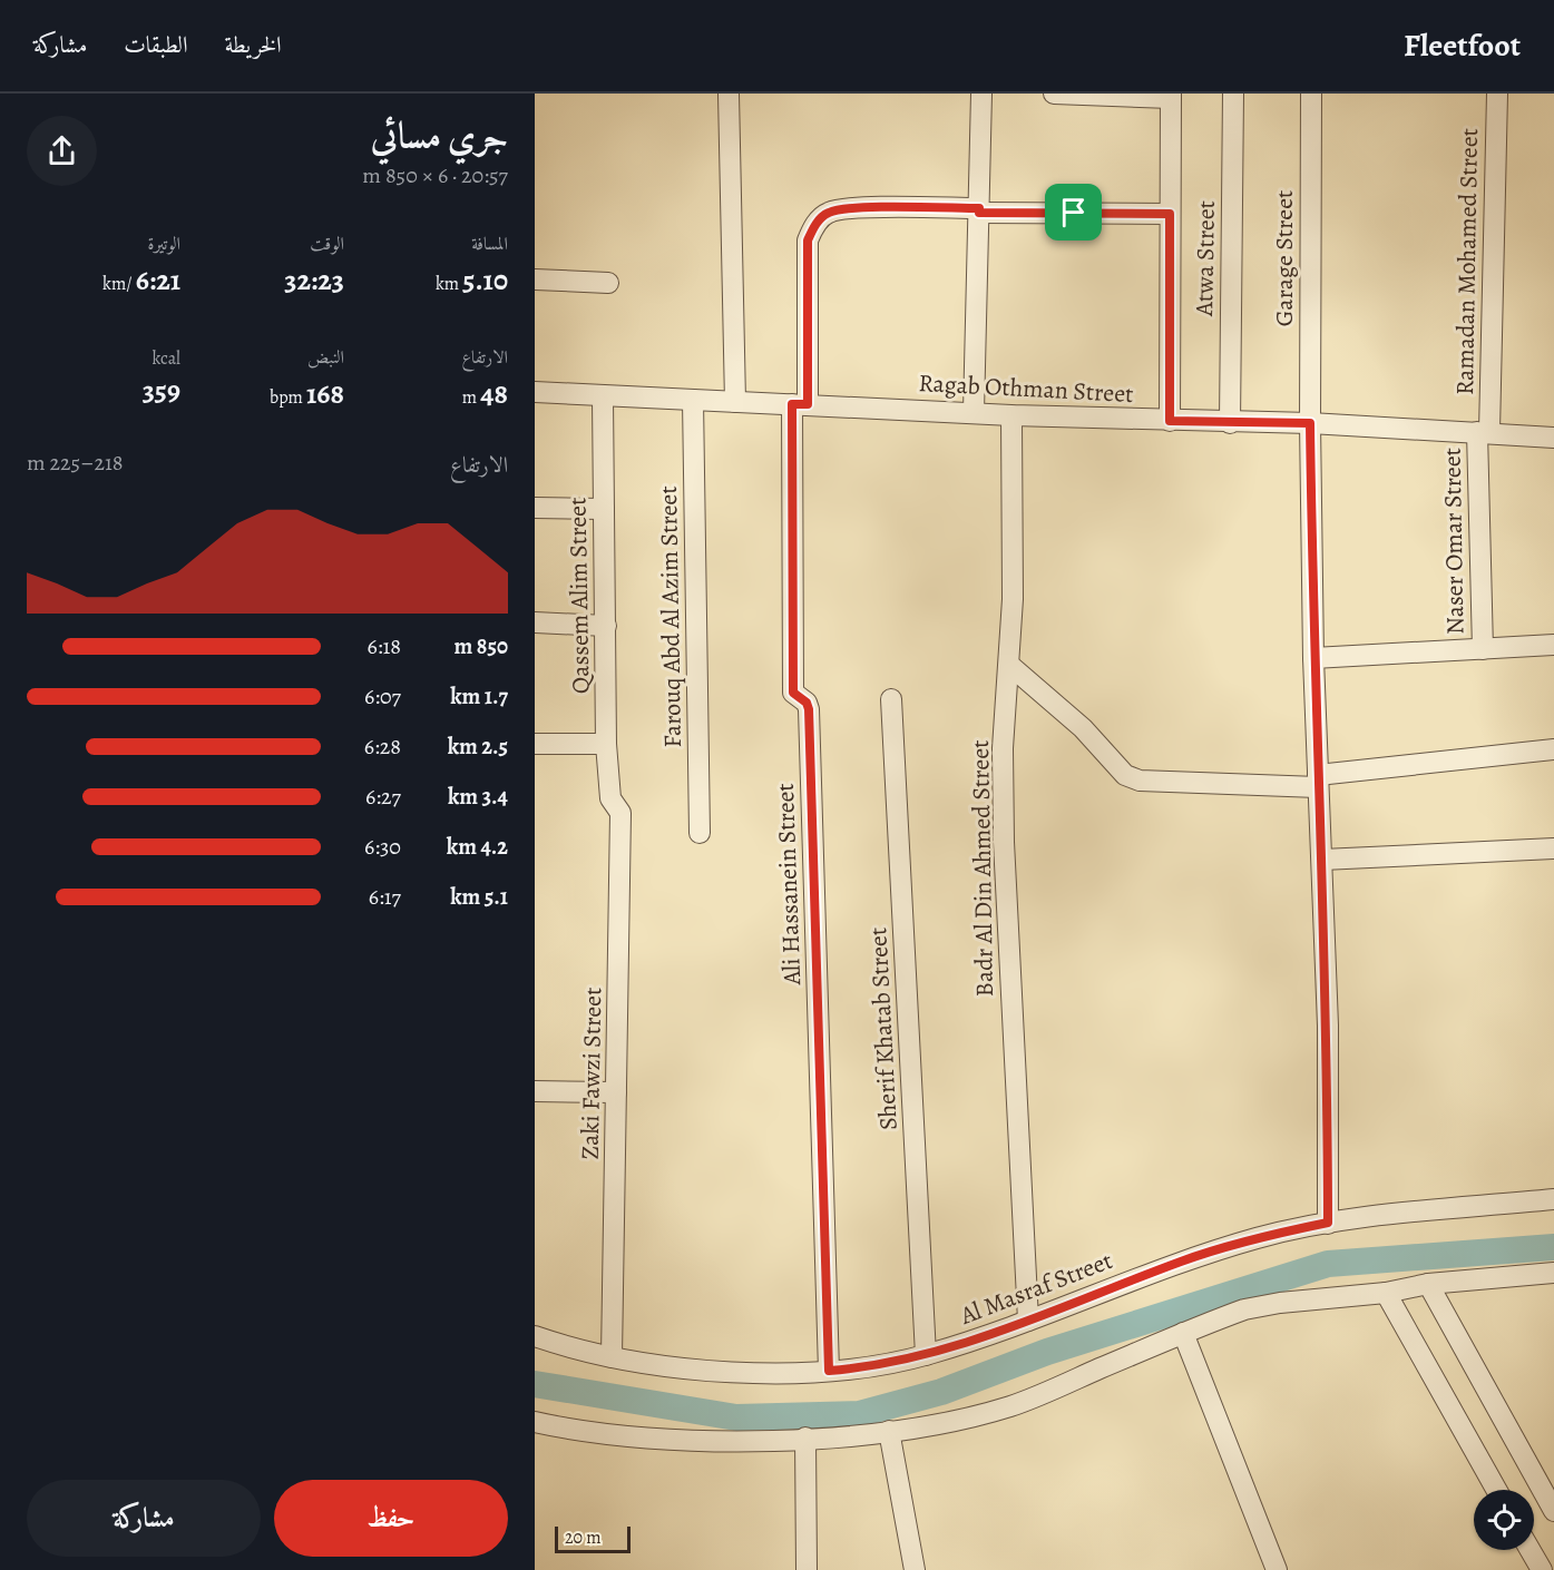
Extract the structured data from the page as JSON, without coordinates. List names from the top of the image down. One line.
{"streets":{"street":["Atwa Street","Garage Street","Ramadan Mohamed Street","Ragab Othman Street","Naser Omar Street","Qassem Alim Street","Farouq Abd Al Azim Street","Badr Al Din Ahmed Street","Ali Hassanein Street","Sherif Khatab Street","Zaki Fawzi Street","Al Masraf Street"]},"crossings":[["Atwa Street","Ragab Othman Street"],["Garage Street","Ragab Othman Street"],["Garage Street","Al Masraf Street"],["Ramadan Mohamed Street","Ragab Othman Street"],["Ramadan Mohamed Street","Naser Omar Street"],["Ragab Othman Street","Naser Omar Street"],["Ragab Othman Street","Qassem Alim Street"],["Ragab Othman Street","Farouq Abd Al Azim Street"],["Ragab Othman Street","Badr Al Din Ahmed Street"],["Ragab Othman Street","Ali Hassanein Street"],["Qassem Alim Street","Zaki Fawzi Street"],["Badr Al Din Ahmed Street","Al Masraf Street"],["Ali Hassanein Street","Al Masraf Street"],["Sherif Khatab Street","Al Masraf Street"],["Zaki Fawzi Street","Al Masraf Street"]],"scale_bar":"20 m","page":{"header":"Fleetfoot","nav":["الخريطة","الطبقات","مشاركة"],"heading":["جري مسائي","20:57 · 6 × 850 m"],"stats":[["المسافة","5.10 km"],["الوقت","32:23"],["الوتيرة","6:21 /km"],["الارتفاع","48 m"],["النبض","168 bpm"],["kcal","359"]],"chart":["الارتفاع","218–225 m"],"list":[{"name":"850 m","note":"6:18"},{"name":"1.7 km","note":"6:07"},{"name":"2.5 km","note":"6:28"},{"name":"3.4 km","note":"6:27"},{"name":"4.2 km","note":"6:30"},{"name":"5.1 km","note":"6:17"}],"buttons":["حفظ","مشاركة"],"scale":"20 m"}}
